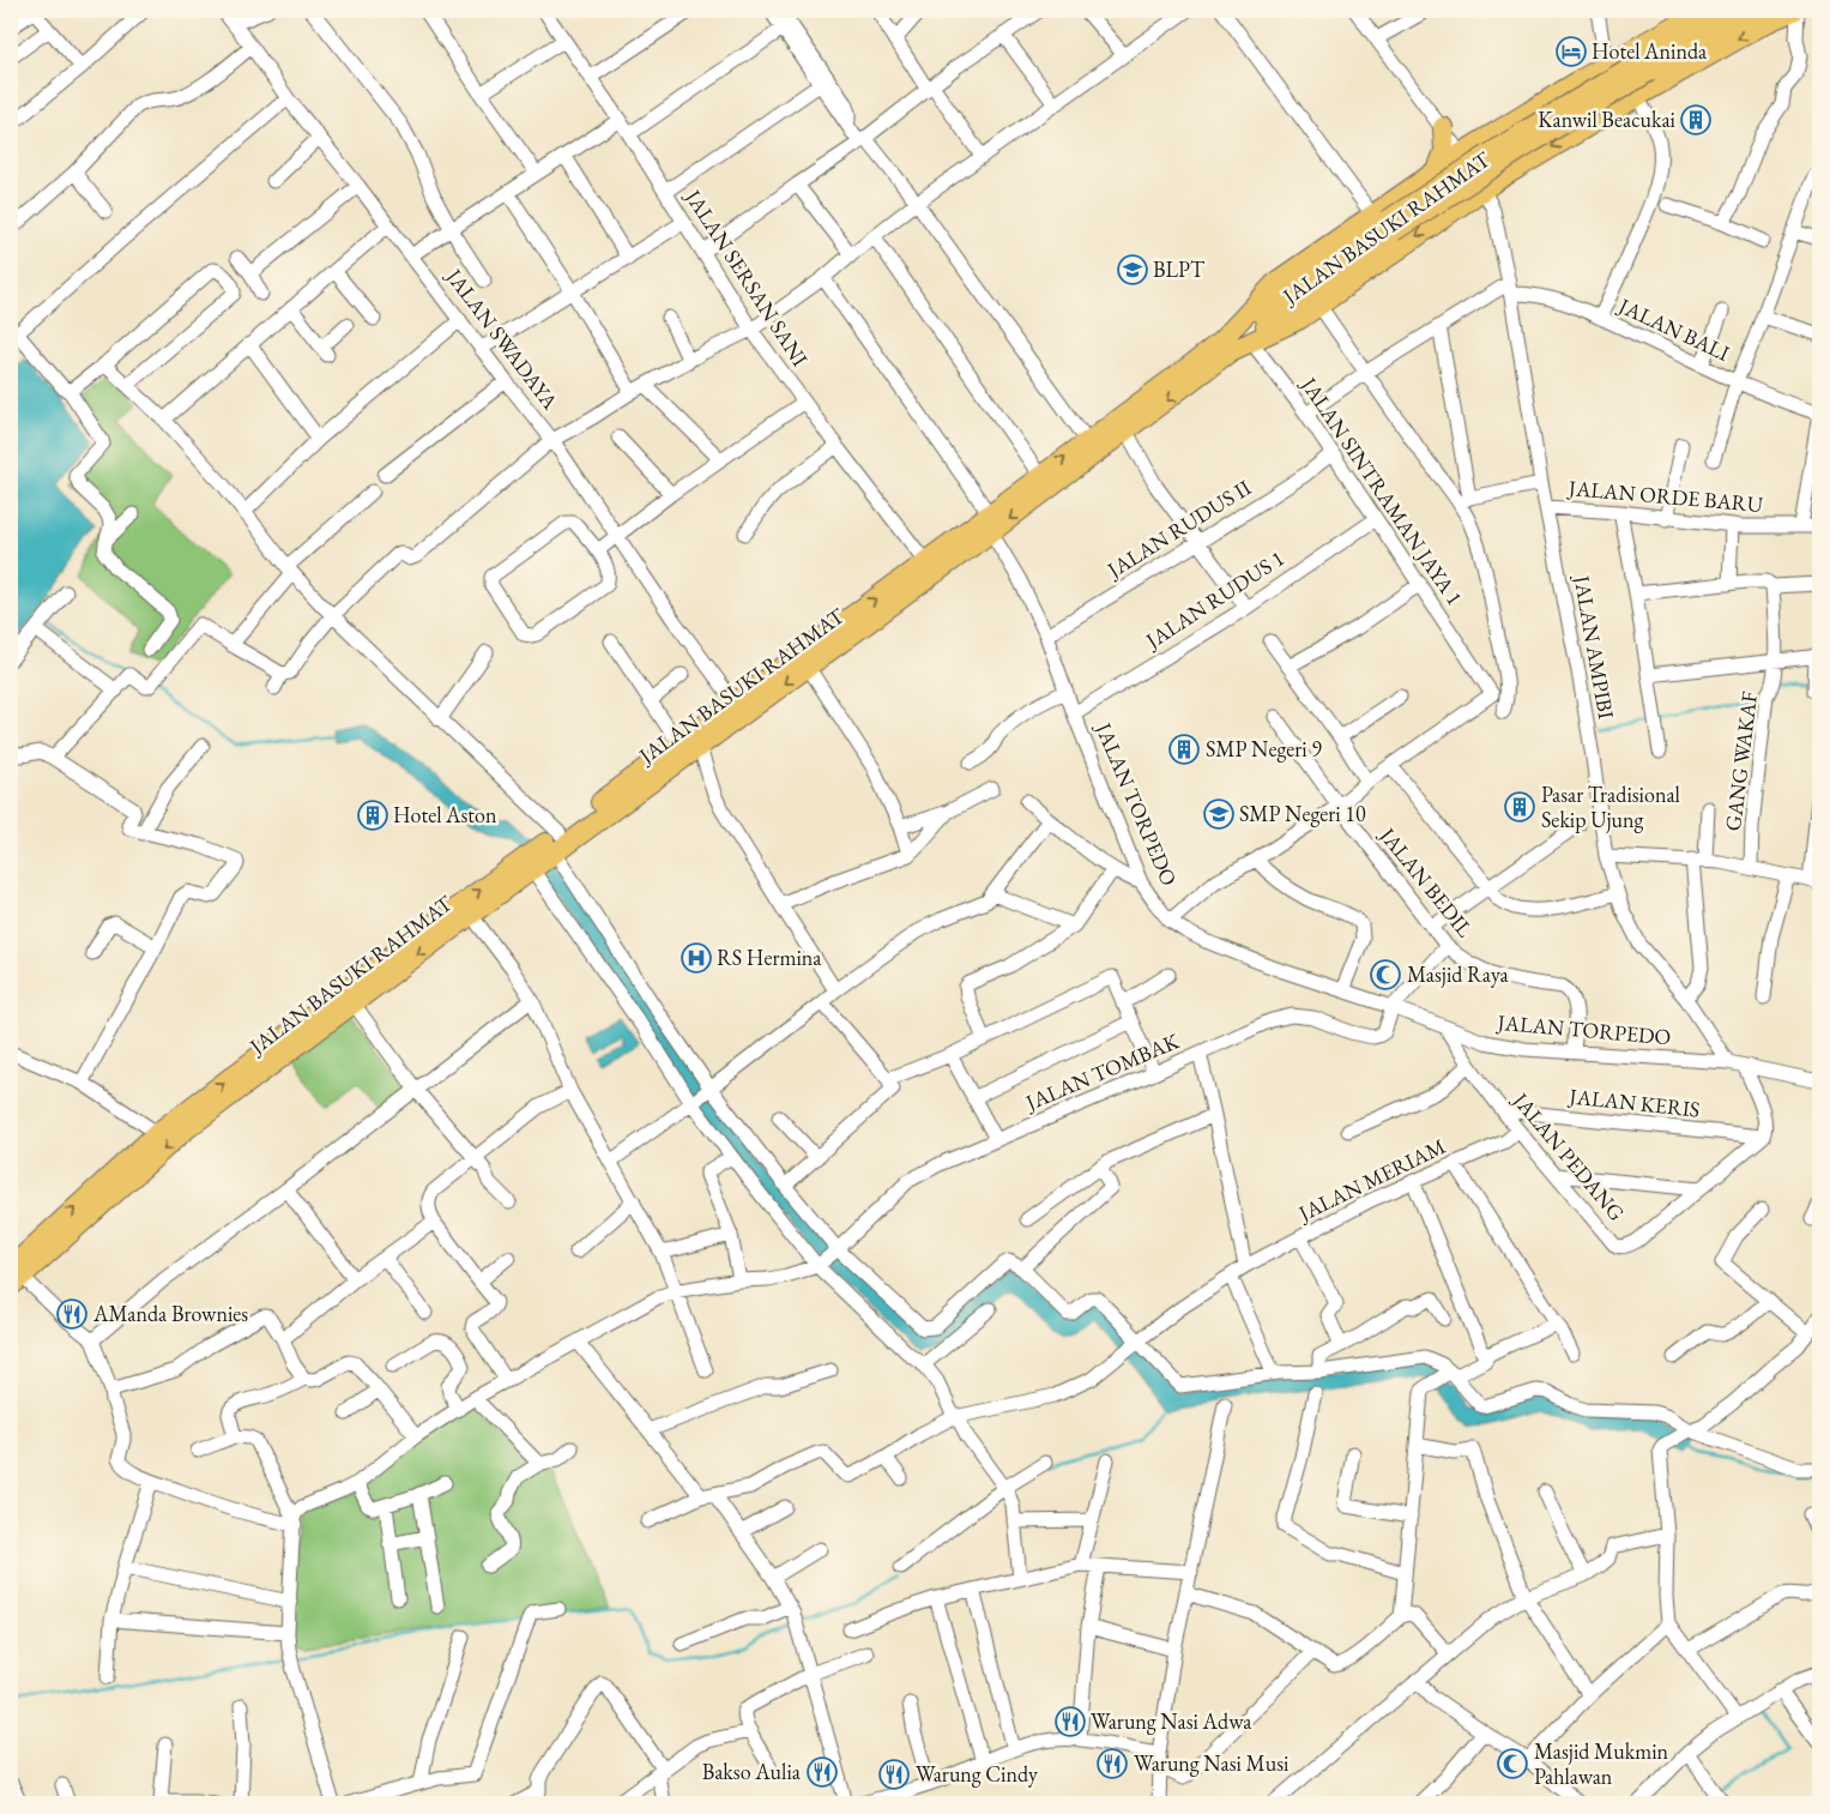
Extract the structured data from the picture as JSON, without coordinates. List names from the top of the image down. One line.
{"streets":{"highway":["JALAN BASUKI RAHMAT"],"street":["JALAN SERSAN SANI","JALAN BALI","JALAN SWADAYA","JALAN SINTRAMAN JAYA 1","JALAN ORDE BARU","JALAN RUDUS II","JALAN RUDUS 1","JALAN AMPIBI","GANG WAKAF","JALAN TORPEDO","JALAN BEDIL","JALAN TOMBAK","JALAN KERIS","JALAN PEDANG","JALAN MERIAM"]},"crossings":[["JALAN BASUKI RAHMAT","JALAN SERSAN SANI"],["JALAN BASUKI RAHMAT","JALAN SWADAYA"],["JALAN BASUKI RAHMAT","JALAN SINTRAMAN JAYA 1"],["JALAN BASUKI RAHMAT","JALAN AMPIBI"],["JALAN BASUKI RAHMAT","JALAN TORPEDO"],["JALAN BALI","JALAN AMPIBI"],["JALAN SINTRAMAN JAYA 1","JALAN RUDUS II"],["JALAN SINTRAMAN JAYA 1","JALAN RUDUS 1"],["JALAN ORDE BARU","JALAN AMPIBI"],["JALAN RUDUS II","JALAN TORPEDO"],["JALAN RUDUS 1","JALAN TORPEDO"],["JALAN AMPIBI","JALAN TORPEDO"],["JALAN TORPEDO","JALAN BEDIL"],["JALAN TORPEDO","JALAN TOMBAK"],["JALAN TORPEDO","JALAN PEDANG"],["JALAN BEDIL","JALAN TOMBAK"],["JALAN KERIS","JALAN PEDANG"],["JALAN PEDANG","JALAN MERIAM"]],"places":{"hotel":["Hotel Aninda"],"building":["Kanwil Beacukai","SMP Negeri 9","Pasar Tradisional Sekip Ujung","Hotel Aston"],"school or university":["BLPT","SMP Negeri 10"],"hospital":["RS Hermina"],"mosque":["Masjid Raya","Masjid Mukmin Pahlawan"],"restaurant":["AManda Brownies","Warung Nasi Adwa","Warung Nasi Musi","Bakso Aulia","Warung Cindy"]}}
